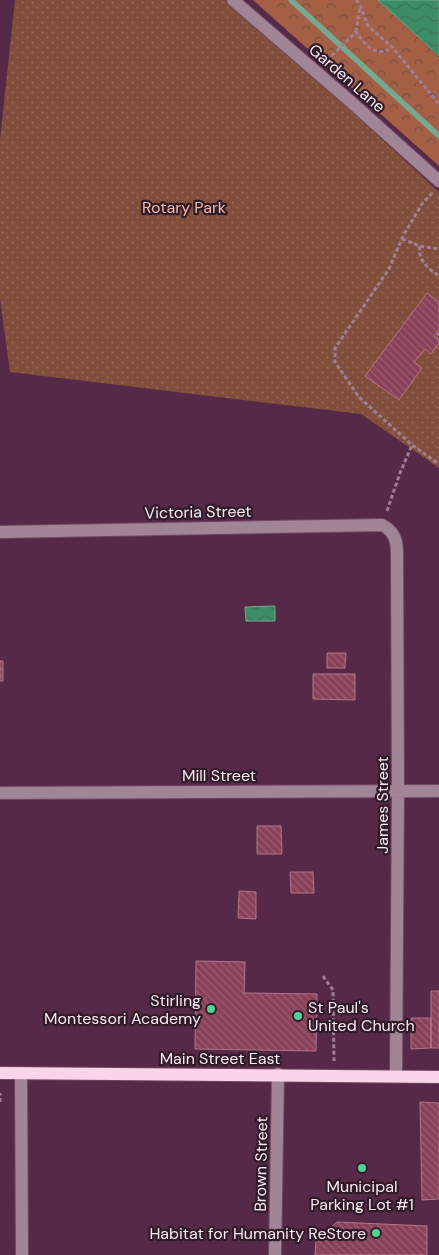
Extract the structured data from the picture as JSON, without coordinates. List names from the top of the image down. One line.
{"streets":{"main road":["Main Street East"],"street":["Garden Lane","Victoria Street","Mill Street","James Street","Brown Street"]},"crossings":[["Victoria Street","James Street"],["Mill Street","James Street"],["James Street","Main Street East"],["Main Street East","Brown Street"]],"parks":["Rotary Park"],"places":["Stirling Montessori Academy","St Paul's United Church","Municipal Parking Lot #1","Habitat for Humanity ReStore"]}
